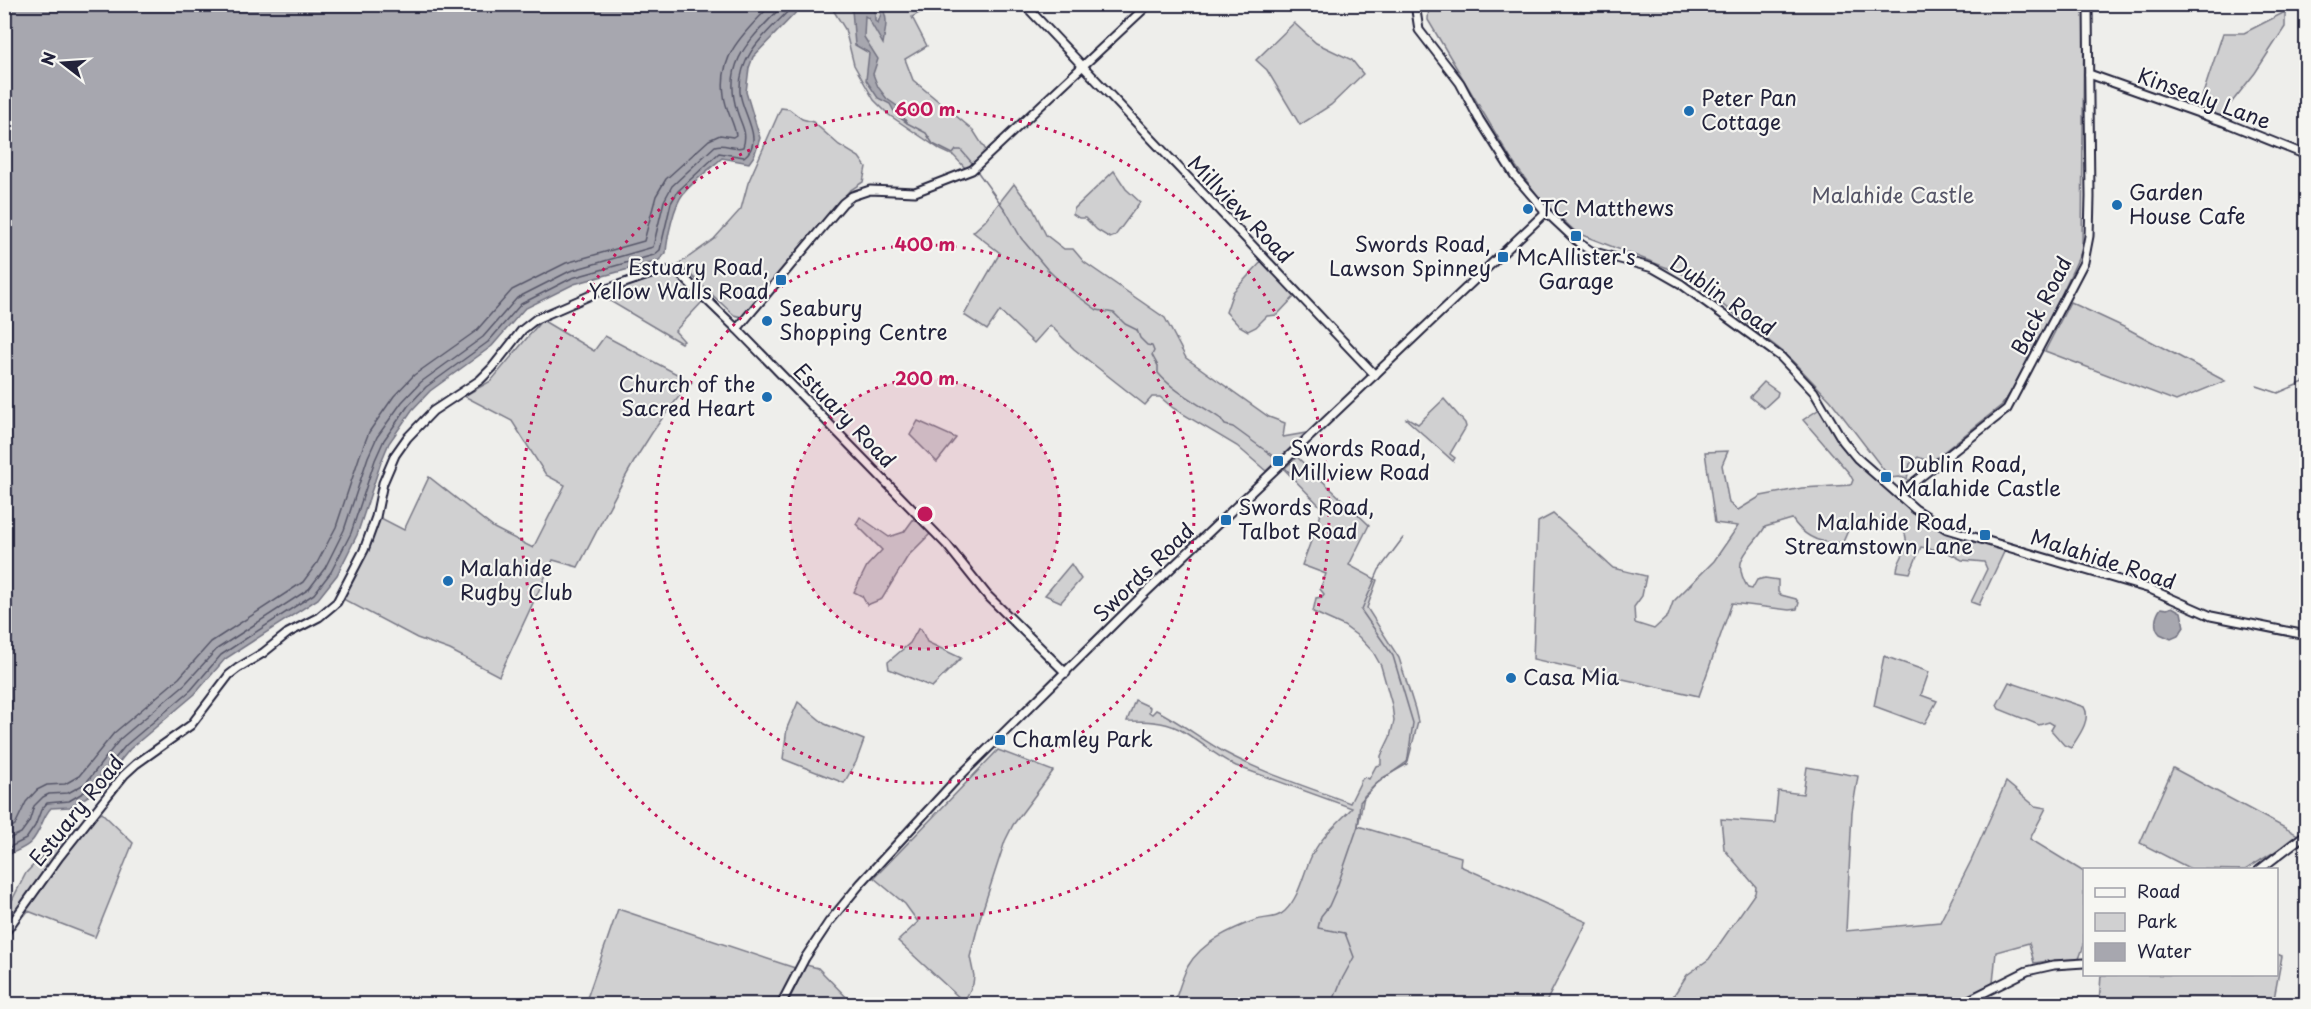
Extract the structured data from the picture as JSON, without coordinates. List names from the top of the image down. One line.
{"streets":{"street":["Kinsealy Lane","Millview Road","Dublin Road","Back Road","Estuary Road","Malahide Road","Swords Road"]},"crossings":[["Kinsealy Lane","Back Road"],["Millview Road","Swords Road"],["Dublin Road","Back Road"],["Dublin Road","Malahide Road"],["Dublin Road","Swords Road"],["Back Road","Malahide Road"],["Estuary Road","Swords Road"]],"parks":["Malahide Castle"],"places":{"other":["Peter Pan Cottage","Garden House Cafe","TC Matthews","Seabury Shopping Centre","Church of the Sacred Heart","Malahide Rugby Club","Casa Mia"],"transit":["McAllister's Garage","Swords Road, Lawson Spinney","Estuary Road, Yellow Walls Road","Swords Road, Millview Road","Dublin Road, Malahide Castle","Swords Road, Talbot Road","Malahide Road, Streamstown Lane","Chamley Park"]},"legend":["Road","Park","Water"],"north":"left","rings":["600 m","400 m","200 m"]}
